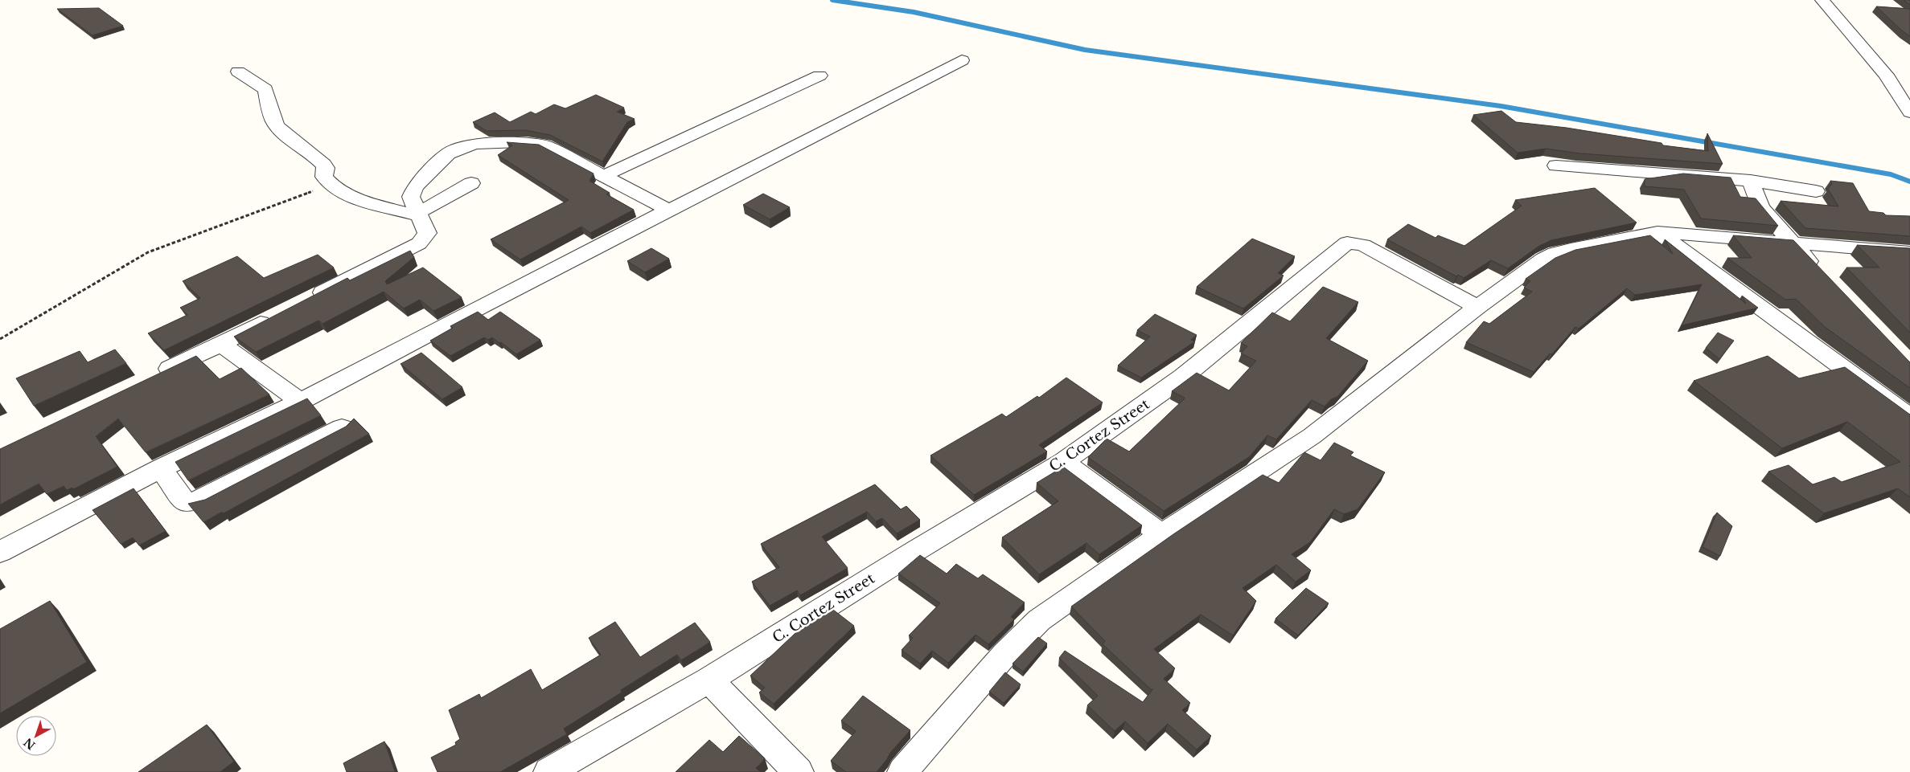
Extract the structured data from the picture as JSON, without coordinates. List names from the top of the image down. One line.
{"streets":{"street":["C. Cortez Street"]},"north":"bottom left"}
